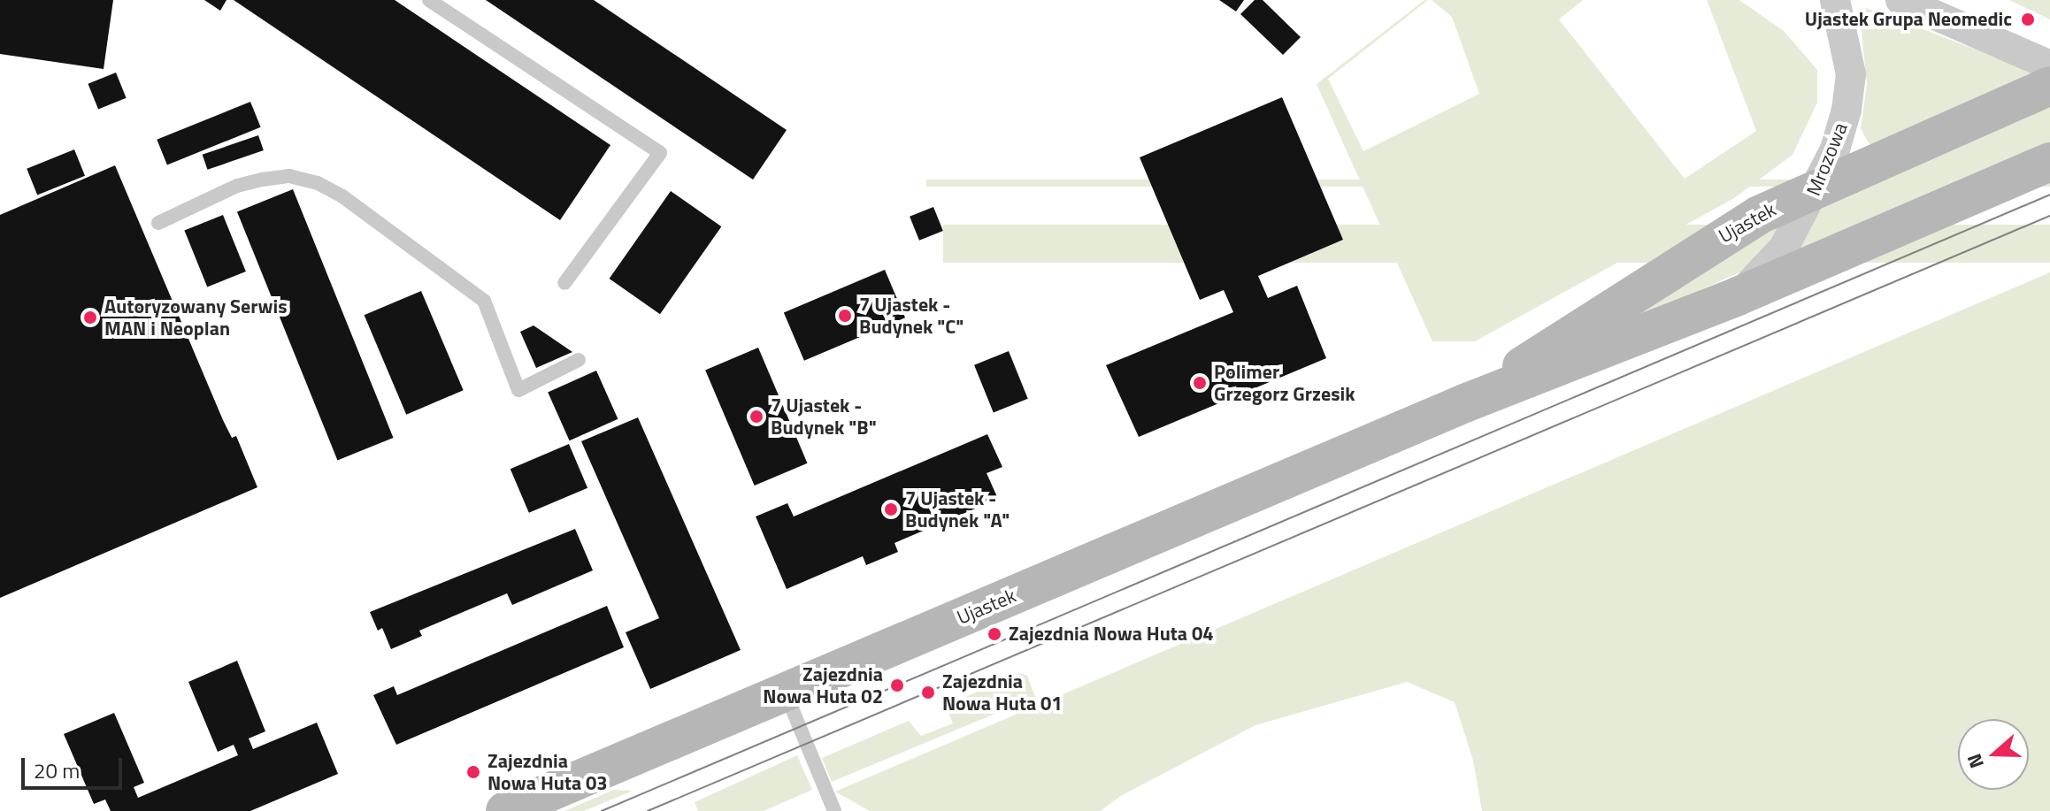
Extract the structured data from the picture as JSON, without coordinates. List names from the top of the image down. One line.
{"streets":{"street":["Mrozowa","Ujastek"]},"crossings":[["Mrozowa","Ujastek"]],"places":["Ujastek Grupa Neomedic","7 Ujastek - Budynek \"C\"","Autoryzowany Serwis MAN i Neoplan","Polimer Grzegorz Grzesik","7 Ujastek - Budynek \"B\"","7 Ujastek - Budynek \"A\"","Zajezdnia Nowa Huta 04","Zajezdnia Nowa Huta 02","Zajezdnia Nowa Huta 01","Zajezdnia Nowa Huta 03"],"scale_bar":"20 m","north":"left"}
